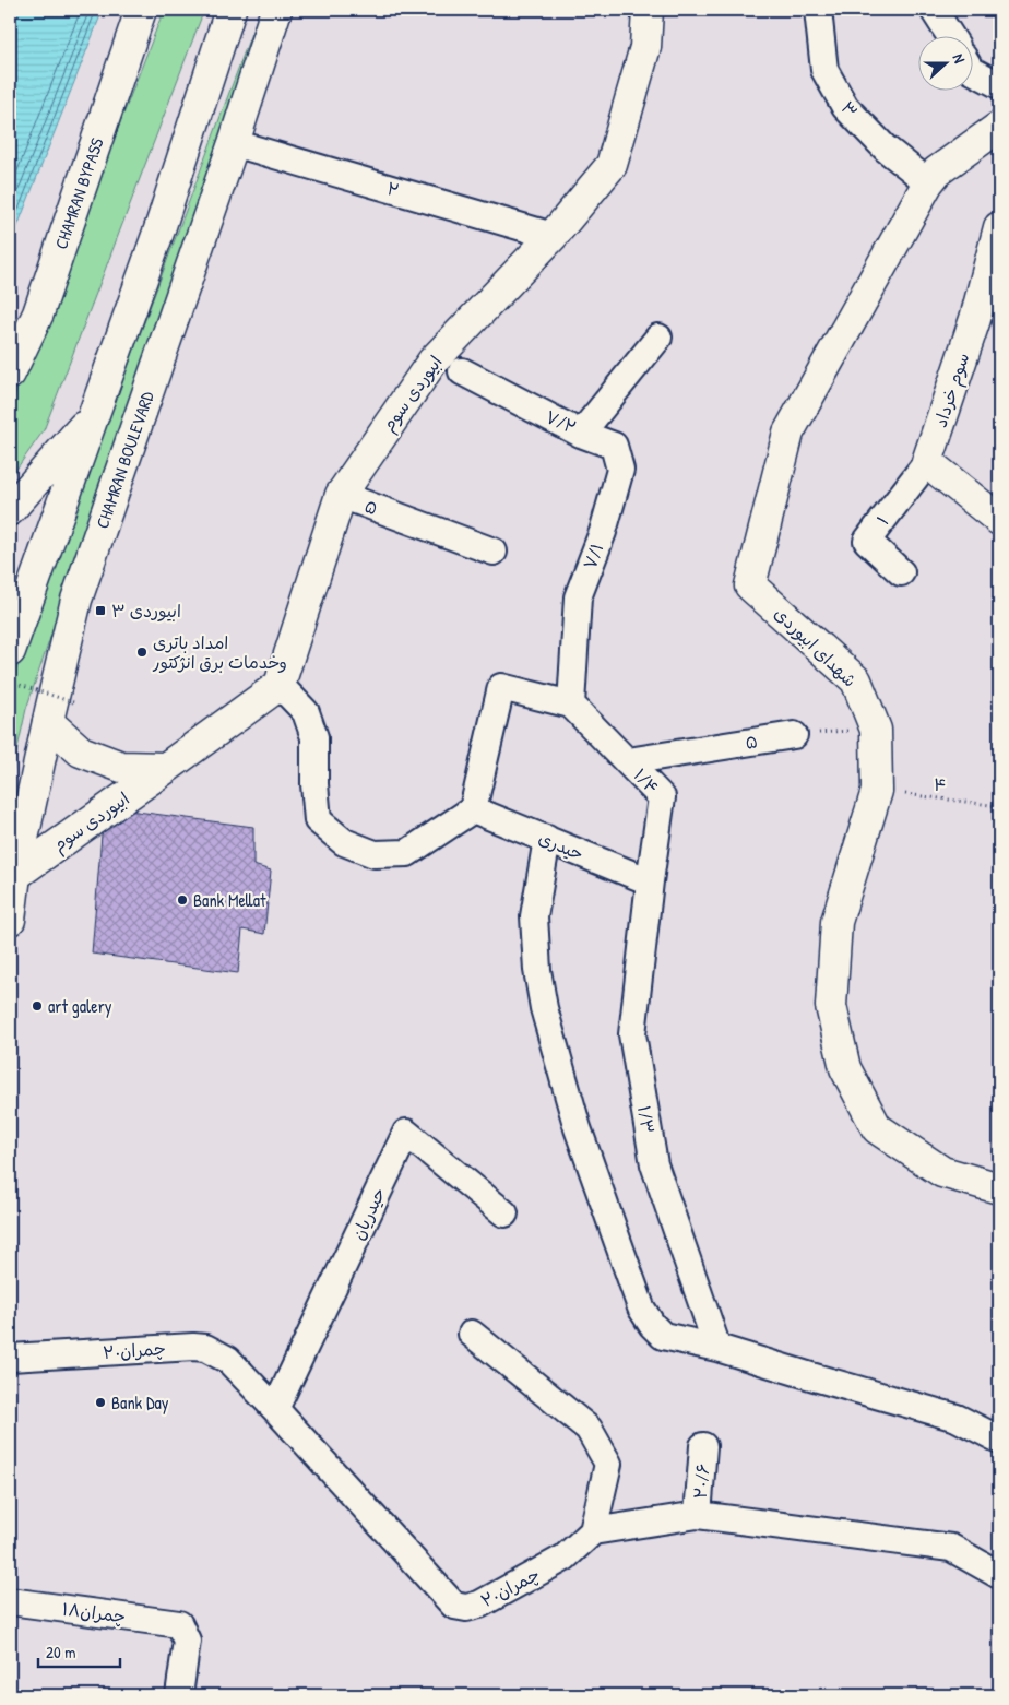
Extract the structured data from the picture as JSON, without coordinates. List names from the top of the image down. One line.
{"streets":{"street":["۳","۲","CHAMRAN BYPASS","سوم خرداد","ابیوردی سوم","۷/۲","CHAMRAN BOULEVARD","۵","۱","۷/۱","شهدای ابیوردی","۱/۴","حیدری","۱/۳","حیدریان","چمران۲۰","۲۰/۶","چمران۱۸"],"path":["۴"]},"crossings":[["۳","شهدای ابیوردی"],["۲","ابیوردی سوم"],["۲","CHAMRAN BOULEVARD"],["سوم خرداد","۱"],["ابیوردی سوم","CHAMRAN BOULEVARD"],["ابیوردی سوم","۵"],["۷/۲","۷/۱"],["۵","۱/۴"],["۷/۱","۱/۴"],["شهدای ابیوردی","۴"],["۱/۴","حیدری"],["۱/۴","۱/۳"],["حیدری","۱/۳"],["حیدریان","چمران۲۰"]],"places":{"transit":["ابیوردی ۳"],"other":["امداد باتری وخدمات برق انژکتور","Bank Mellat","art galery","Bank Day"]},"scale_bar":"20 m","north":"right"}
